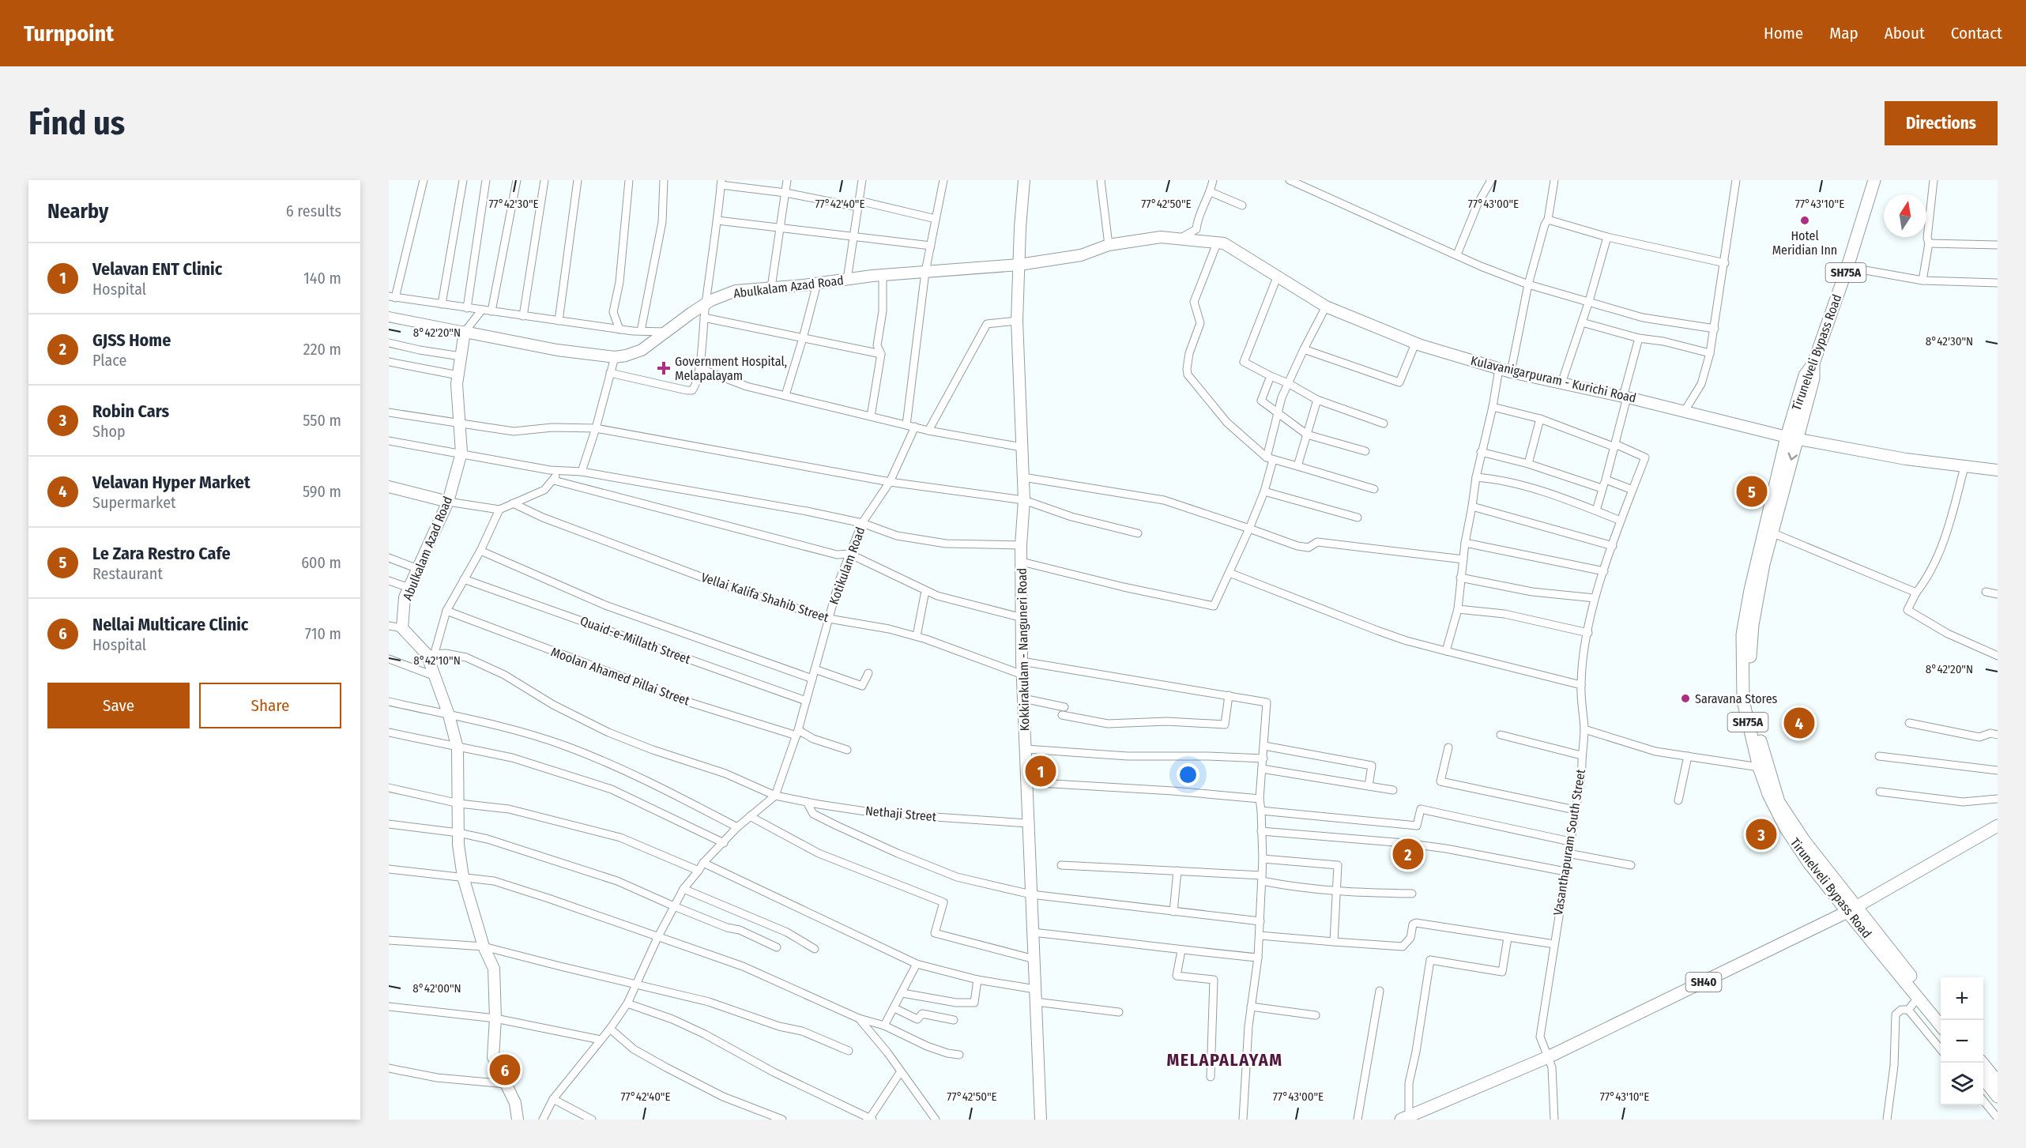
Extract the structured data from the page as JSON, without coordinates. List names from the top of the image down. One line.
{"streets":{"main road":["SH75A","Abulkalam Azad Road","Tirunelveli Bypass Road","Kulavanigarpuram - Kurichi Road","Kokkirakulam - Nanguneri Road","SH40"],"street":["Kotikulam Road","Vellai Kalifa Shahib Street","Quaid-e-Millath Street","Moolan Ahamed Pillai Street","Nethaji Street","Vasanthapuram South Street"]},"crossings":[["Abulkalam Azad Road","Kulavanigarpuram - Kurichi Road"],["Abulkalam Azad Road","Kokkirakulam - Nanguneri Road"],["Tirunelveli Bypass Road","Kulavanigarpuram - Kurichi Road"],["Tirunelveli Bypass Road","SH40"],["Kulavanigarpuram - Kurichi Road","Kokkirakulam - Nanguneri Road"],["Kotikulam Road","Vellai Kalifa Shahib Street"],["Kotikulam Road","Quaid-e-Millath Street"],["Kotikulam Road","Moolan Ahamed Pillai Street"],["Kotikulam Road","Nethaji Street"],["Vellai Kalifa Shahib Street","Kokkirakulam - Nanguneri Road"],["Kokkirakulam - Nanguneri Road","Nethaji Street"],["Vasanthapuram South Street","SH40"]],"districts":["MELAPALAYAM"],"places":{"other":["Hotel Meridian Inn","Saravana Stores"],"health":["Government Hospital, Melapalayam"]},"north":"top","page":{"header":"Turnpoint","nav":["Home","Map","About","Contact"],"buttons":["Directions",["Save","Share"]],"title":"Find us","heading":["Nearby","6 results"],"list":[{"mark":"1","name":"Velavan ENT Clinic","note":"Hospital","value":"140 m"},{"mark":"2","name":"GJSS Home","note":"Place","value":"220 m"},{"mark":"3","name":"Robin Cars","note":"Shop","value":"550 m"},{"mark":"4","name":"Velavan Hyper Market","note":"Supermarket","value":"590 m"},{"mark":"5","name":"Le Zara Restro Cafe","note":"Restaurant","value":"600 m"},{"mark":"6","name":"Nellai Multicare Clinic","note":"Hospital","value":"710 m"}],"pins":["5","4","1","3","2","6"],"map_buttons":["+","−"]},"coordinates":["77°42'30\"E","77°42'40\"E","77°42'50\"E","77°43'00\"E","77°43'10\"E","8°42'20\"N","8°42'30\"N","8°42'10\"N","8°42'00\"N"]}
